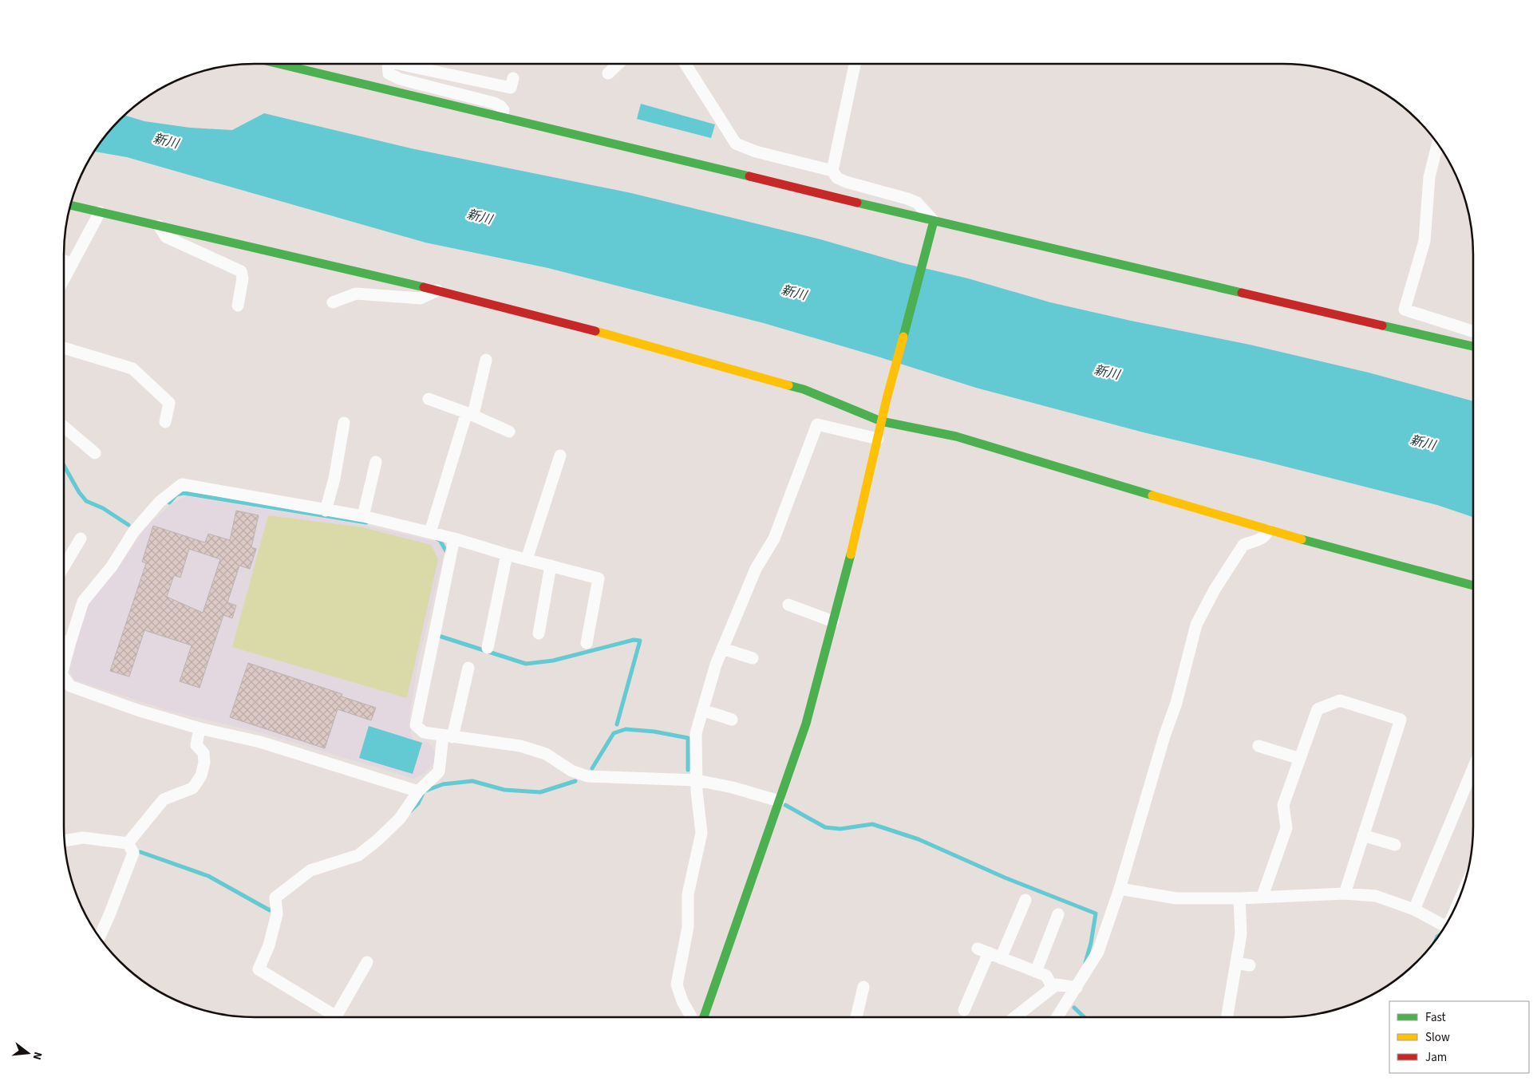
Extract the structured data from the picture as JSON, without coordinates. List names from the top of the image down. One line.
{"water":["新川"],"legend":["Fast","Slow","Jam"],"north":"right"}
